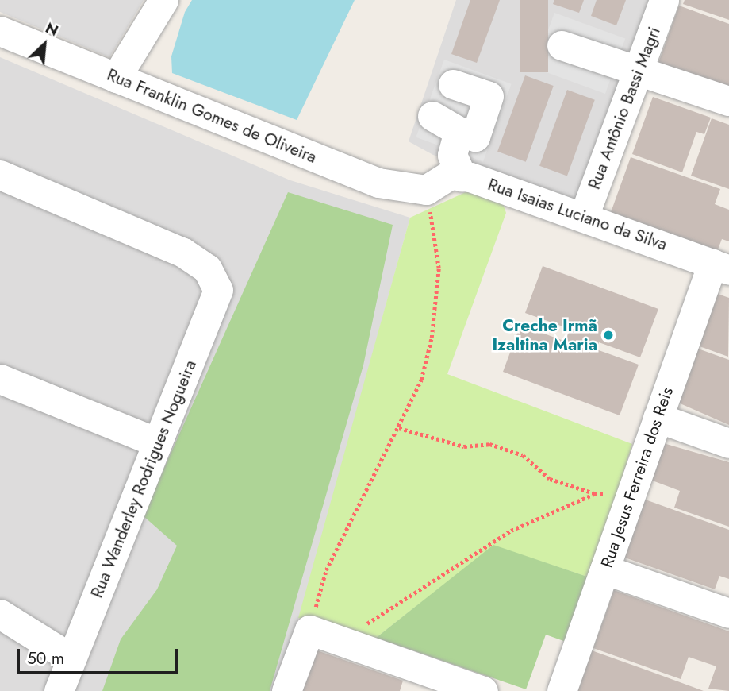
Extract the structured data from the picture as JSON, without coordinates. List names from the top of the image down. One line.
{"streets":{"street":["Rua Antônio Bassi Magri","Rua Franklin Gomes de Oliveira","Rua Isaias Luciano da Silva","Rua Jesus Ferreira dos Reis","Rua Wanderley Rodrigues Nogueira"]},"crossings":[["Rua Antônio Bassi Magri","Rua Isaias Luciano da Silva"],["Rua Isaias Luciano da Silva","Rua Jesus Ferreira dos Reis"]],"places":["Creche Irmã Izaltina Maria"],"scale_bar":"50 m","north":"top right"}
